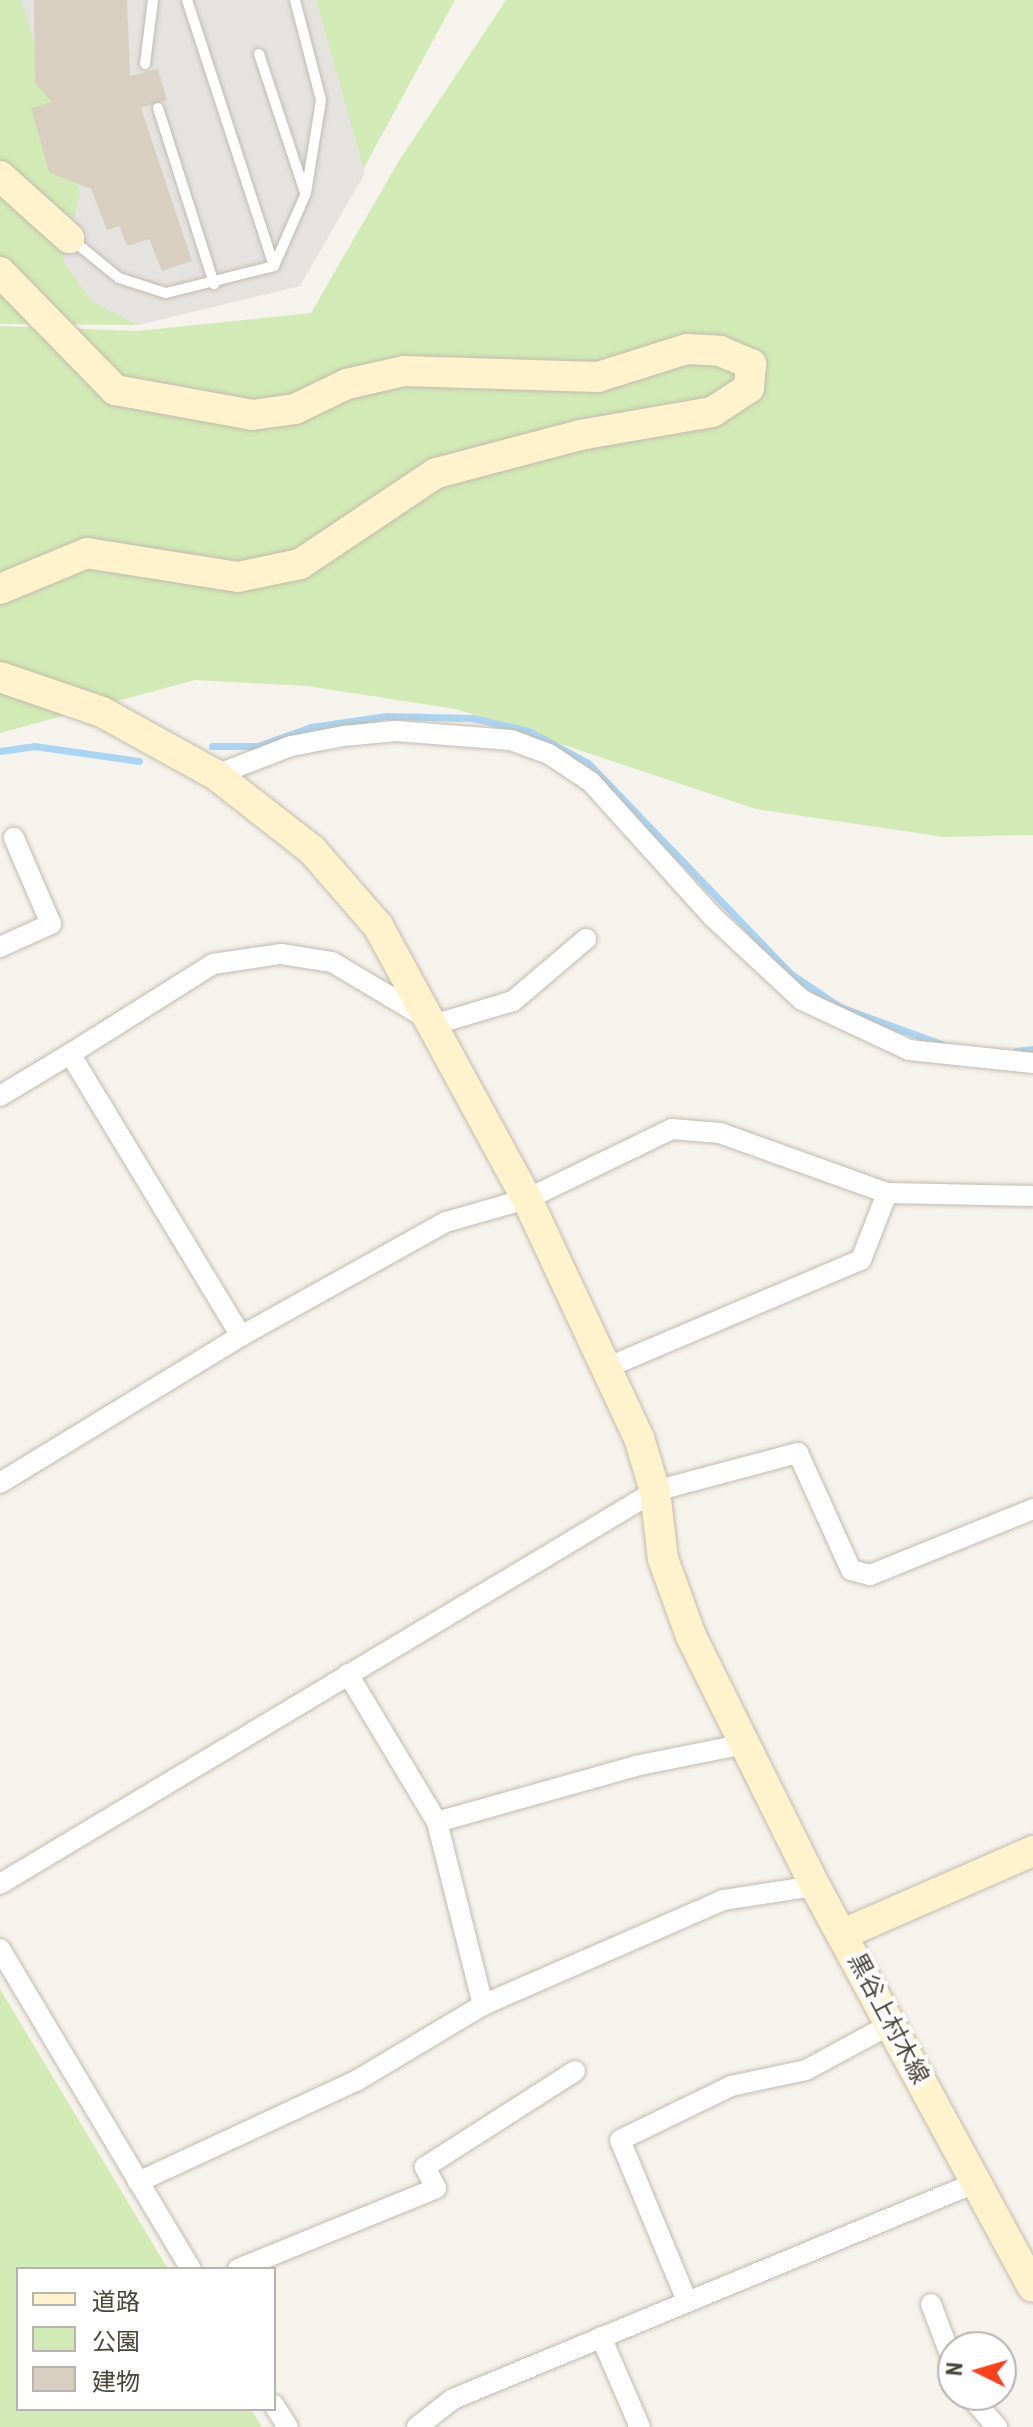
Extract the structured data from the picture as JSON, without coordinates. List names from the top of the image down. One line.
{"streets":{"street":["黒谷上村木線"]},"legend":["道路","公園","建物"],"north":"left"}
